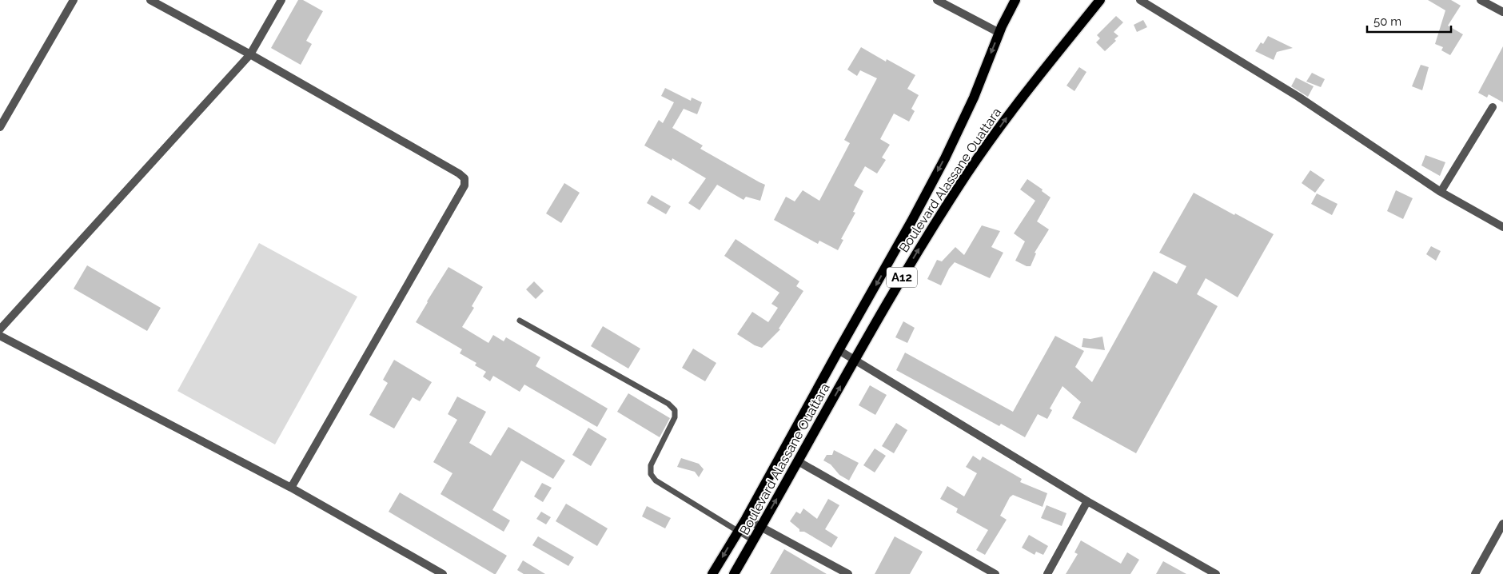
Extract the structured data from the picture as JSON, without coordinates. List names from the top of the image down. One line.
{"streets":{"main road":["Boulevard Alassane Ouattara","A12"]},"scale_bar":"50 m"}
